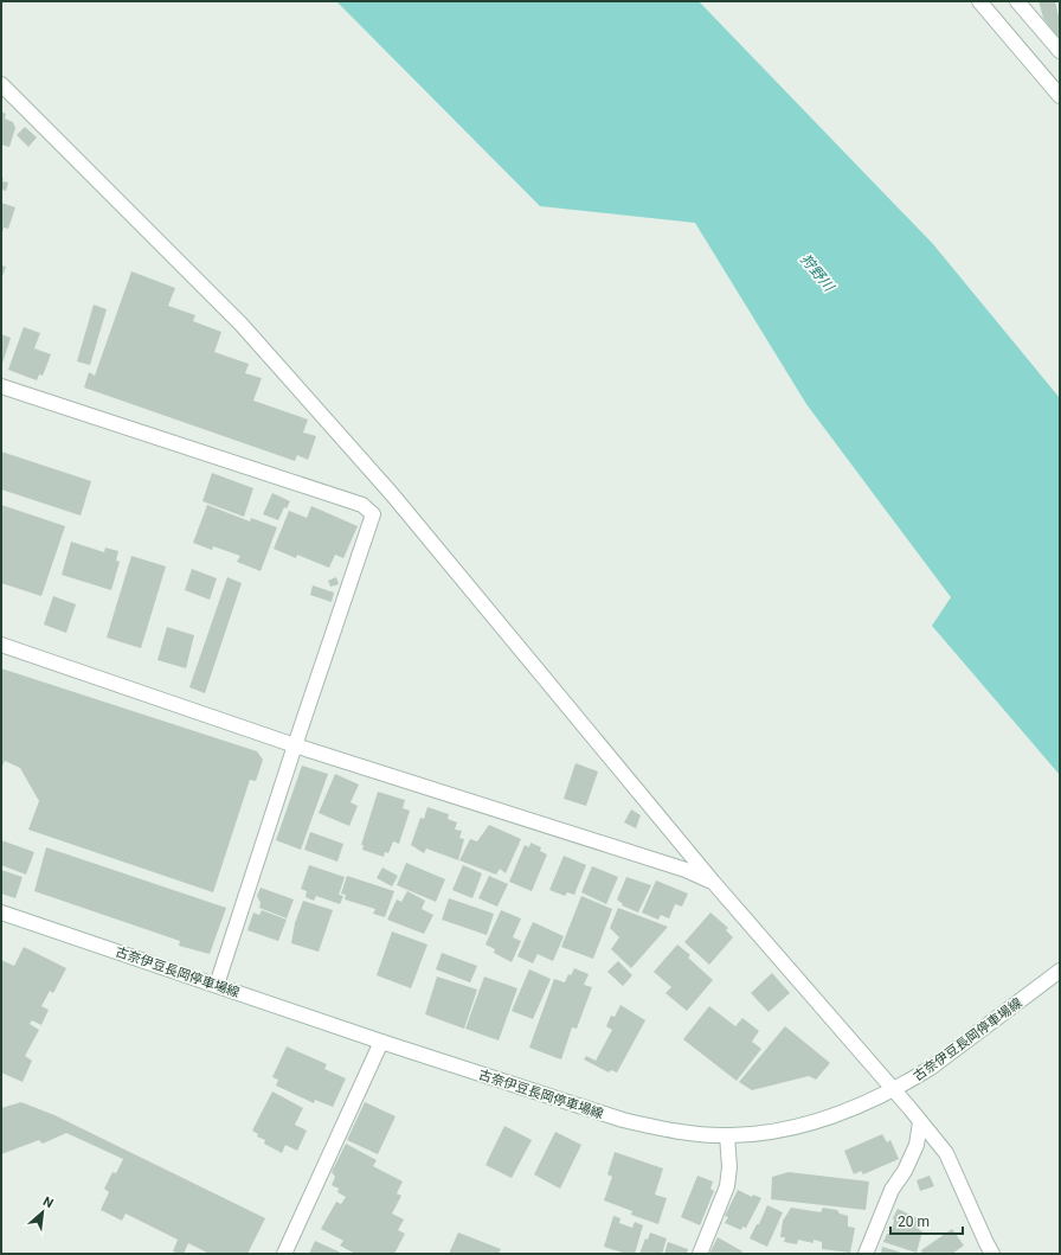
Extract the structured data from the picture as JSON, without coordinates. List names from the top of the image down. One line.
{"streets":{"street":["古奈伊豆長岡停車場線"]},"water":["狩野川"],"scale_bar":"20 m","north":"top right"}
